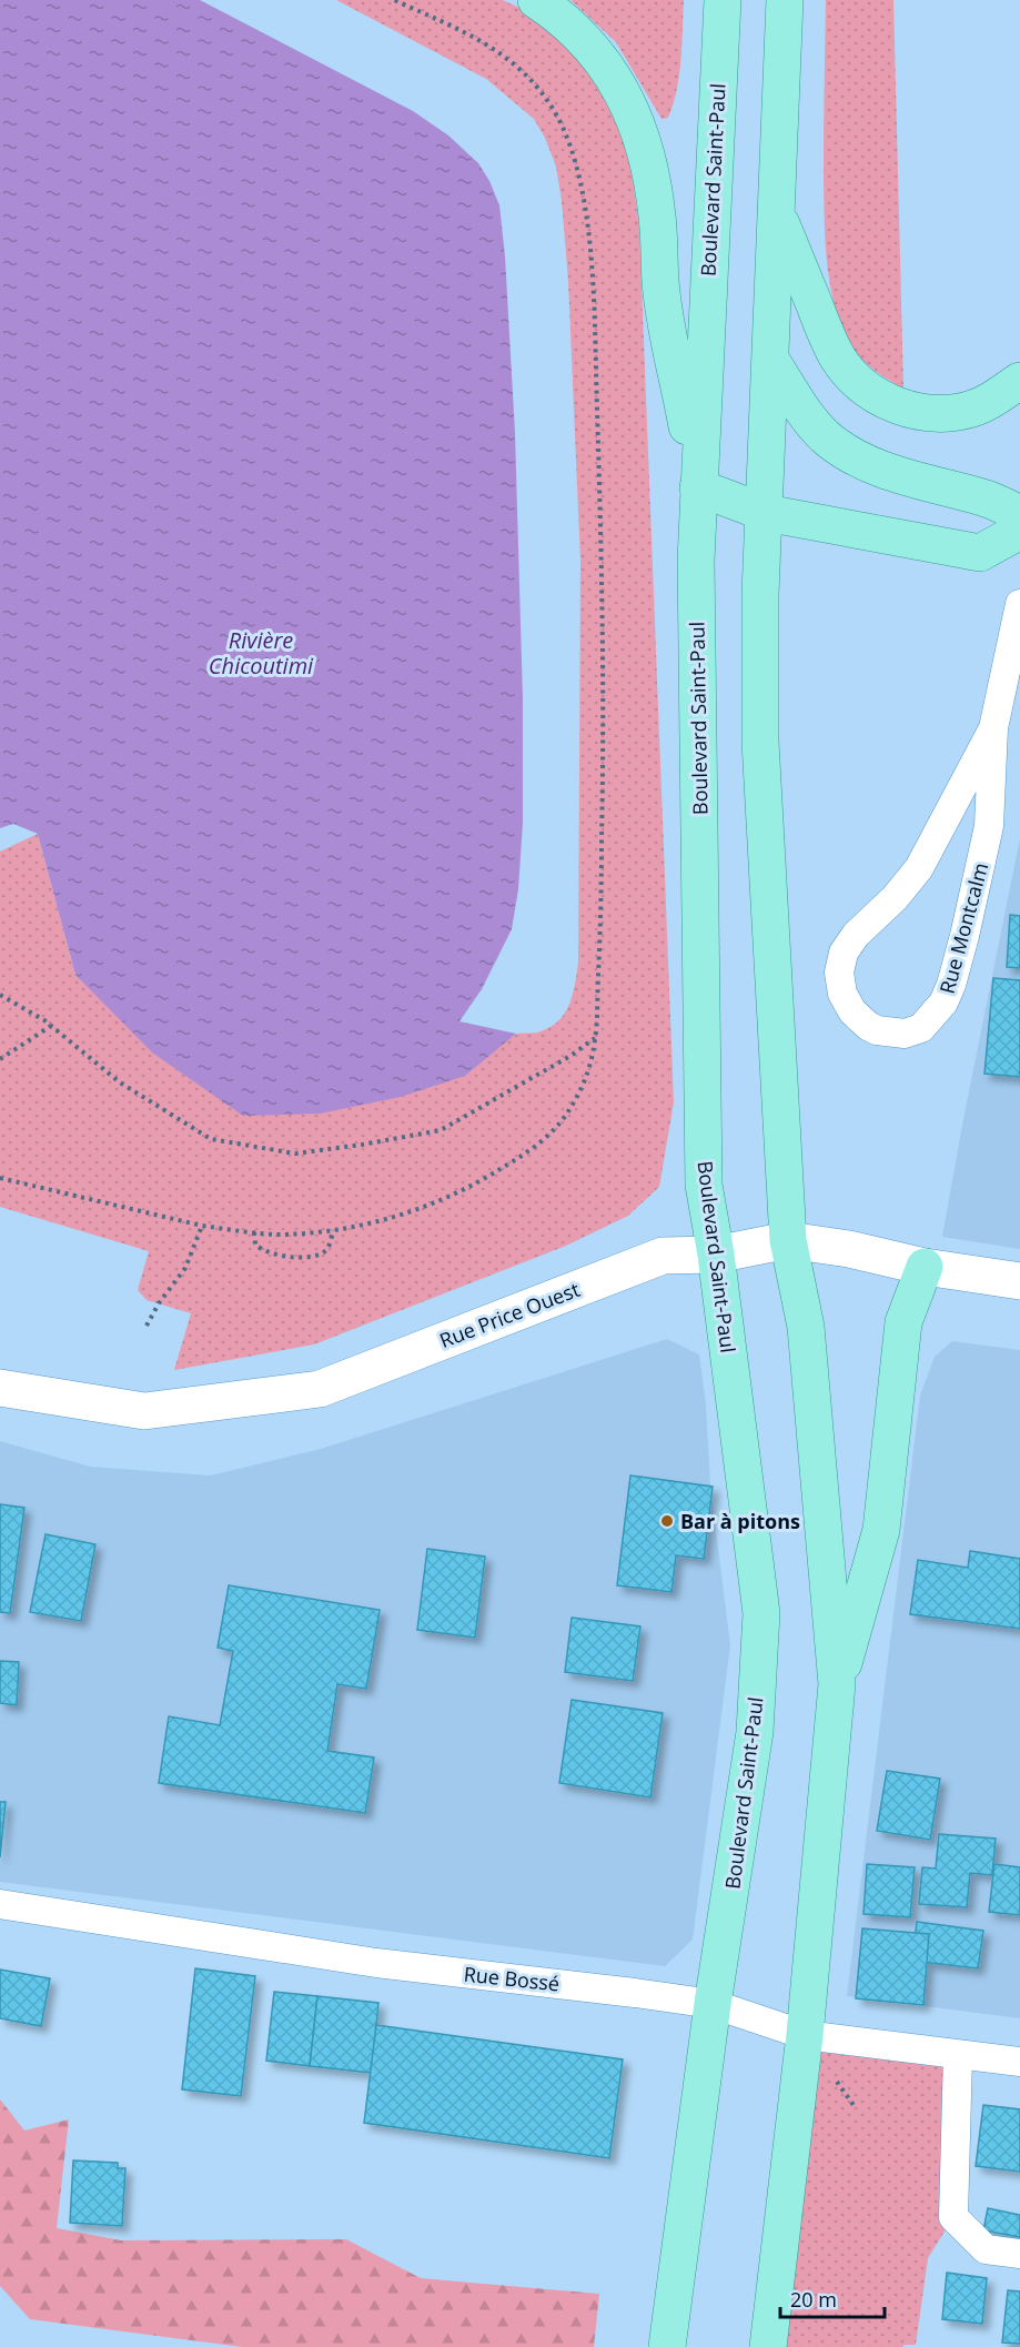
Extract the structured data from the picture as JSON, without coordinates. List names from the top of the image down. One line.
{"streets":{"main road":["Boulevard Saint-Paul"],"street":["Rue Montcalm","Rue Price Ouest","Rue Bossé"]},"crossings":[["Boulevard Saint-Paul","Rue Price Ouest"],["Boulevard Saint-Paul","Rue Bossé"]],"water":["Rivière Chicoutimi"],"places":["Bar à pitons"],"scale_bar":"20 m"}
